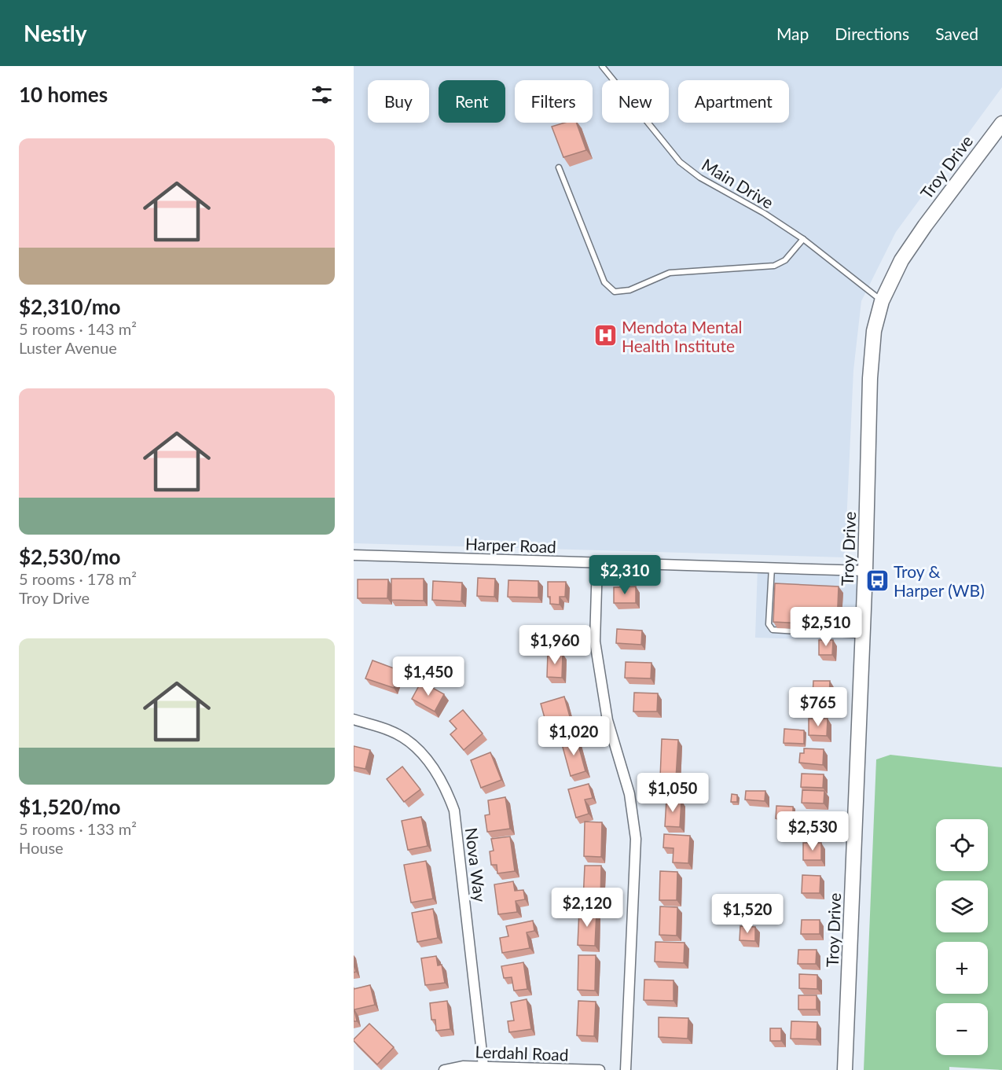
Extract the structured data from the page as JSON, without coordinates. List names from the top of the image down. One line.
{"streets":{"street":["Troy Drive","Harper Road","Nova Way","Lerdahl Road"],"lane":["Main Drive"]},"crossings":[["Troy Drive","Main Drive"],["Troy Drive","Harper Road"],["Nova Way","Lerdahl Road"]],"places":{"hospital":["Mendota Mental Health Institute"],"bus stop":["Troy & Harper (WB)"]},"page":{"header":"Nestly","nav":["Map","Directions","Saved"],"heading":"10 homes","chip":["Buy","Rent","Filters","New","Apartment"],"list":[{"name":"$2,310/mo","note":"5 rooms · 143 m² · Luster Avenue"},{"name":"$2,530/mo","note":"5 rooms · 178 m² · Troy Drive"},{"name":"$1,520/mo","note":"5 rooms · 133 m² · House"}],"price":["$2,310","$2,510","$1,960","$1,450","$765","$1,020","$1,050","$2,530","$2,120","$1,520"],"map_buttons":["+","−"]}}
